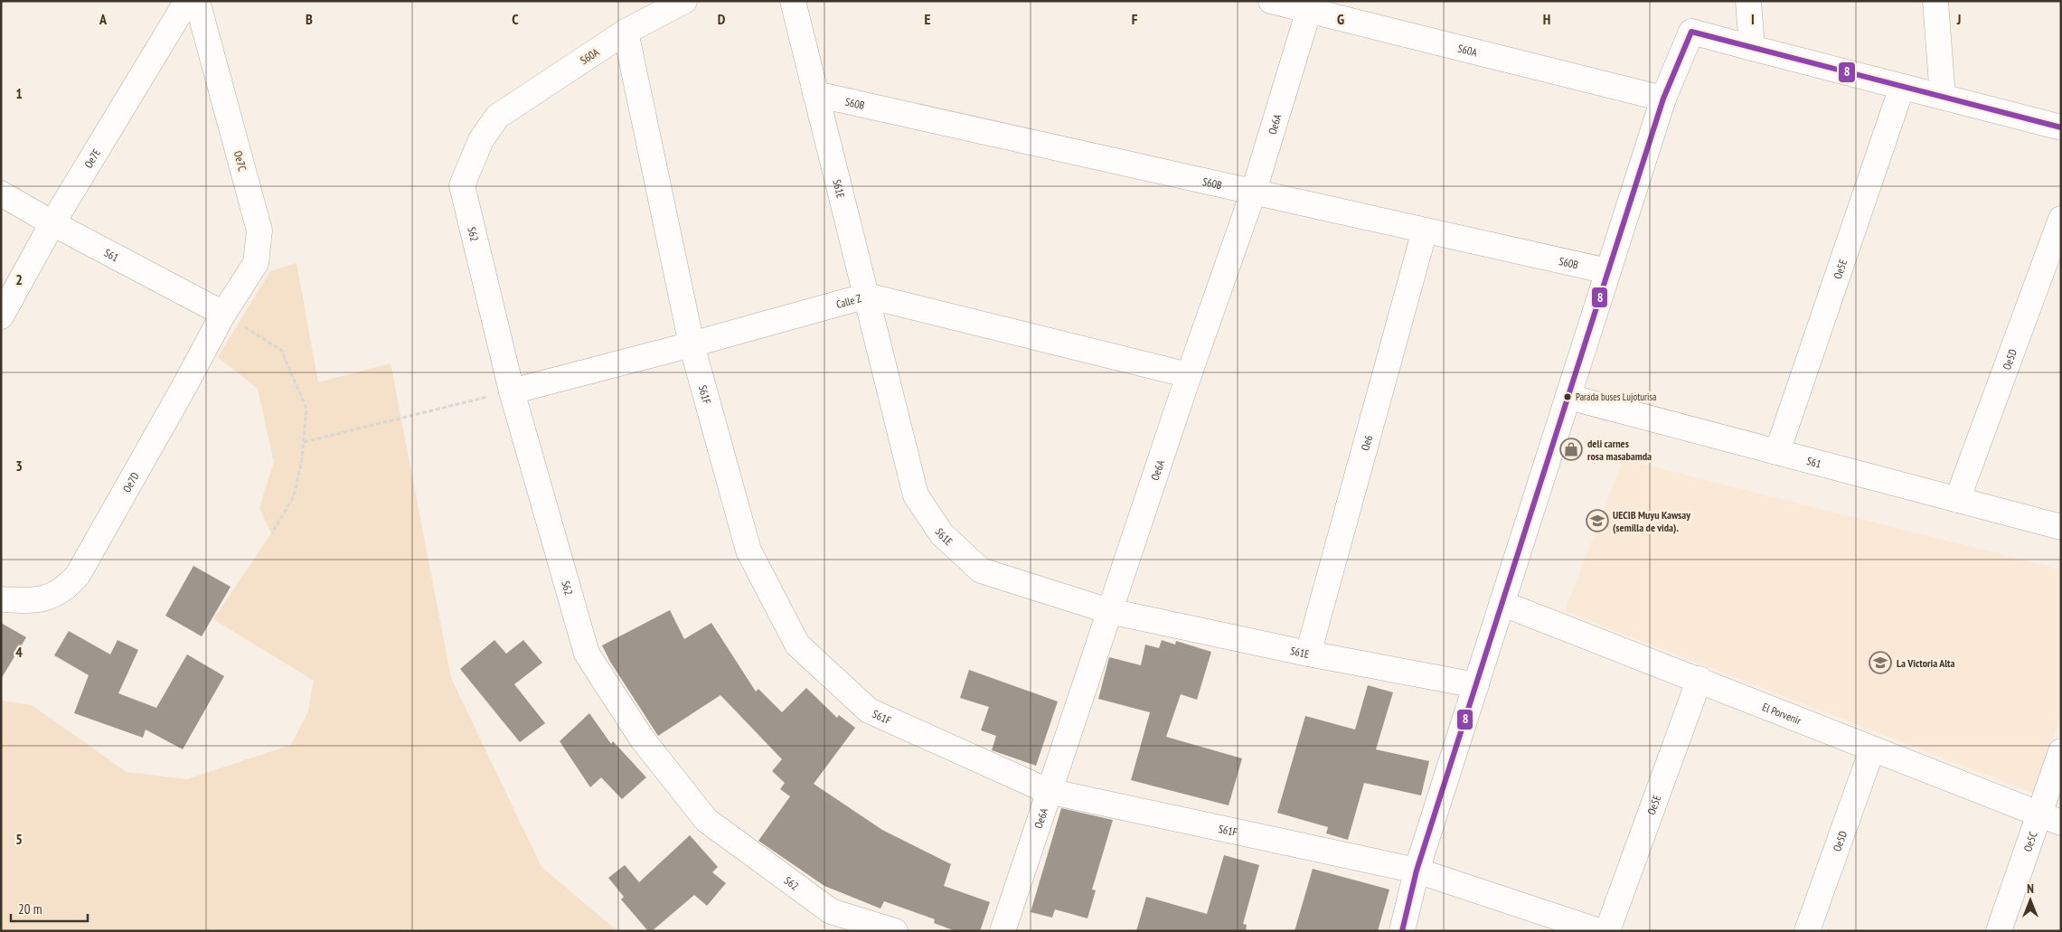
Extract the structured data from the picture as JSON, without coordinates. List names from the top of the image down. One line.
{"streets":{"street":["S60A","S60B","Oe6A","Oe7E","Oe7C","S61E","S62","S61","Oe5E","Calle Z","Oe5D","S61F","Oe6","Oe7D","El Porvenir","Oe5C"]},"crossings":[["S60A","Oe6A"],["S60A","S62"],["S60A","S61F"],["S60B","Oe6A"],["S60B","S61E"],["S60B","Oe6"],["Oe6A","S61E"],["Oe6A","Calle Z"],["Oe6A","S61F"],["Oe7E","S61"],["Oe7C","S61"],["Oe7C","Oe7D"],["S61E","Calle Z"],["S61E","Oe6"],["S62","Calle Z"],["S61","Oe5E"],["S61","Oe5D"],["S61","Oe7D"],["Oe5E","El Porvenir"],["Calle Z","S61F"],["Oe5D","El Porvenir"],["El Porvenir","Oe5C"]],"places":{"other":["Parada buses Lujoturisa"],"shop":["deli carnes rosa masabamda"],"school or university":["UECIB Muyu Kawsay (semilla de vida).","La Victoria Alta"]},"lines":["transit line 8"],"scale_bar":"20 m","north":"top","grid":{"columns":["A","B","C","D","E","F","G","H","I","J"],"rows":["1","2","3","4","5"]}}
